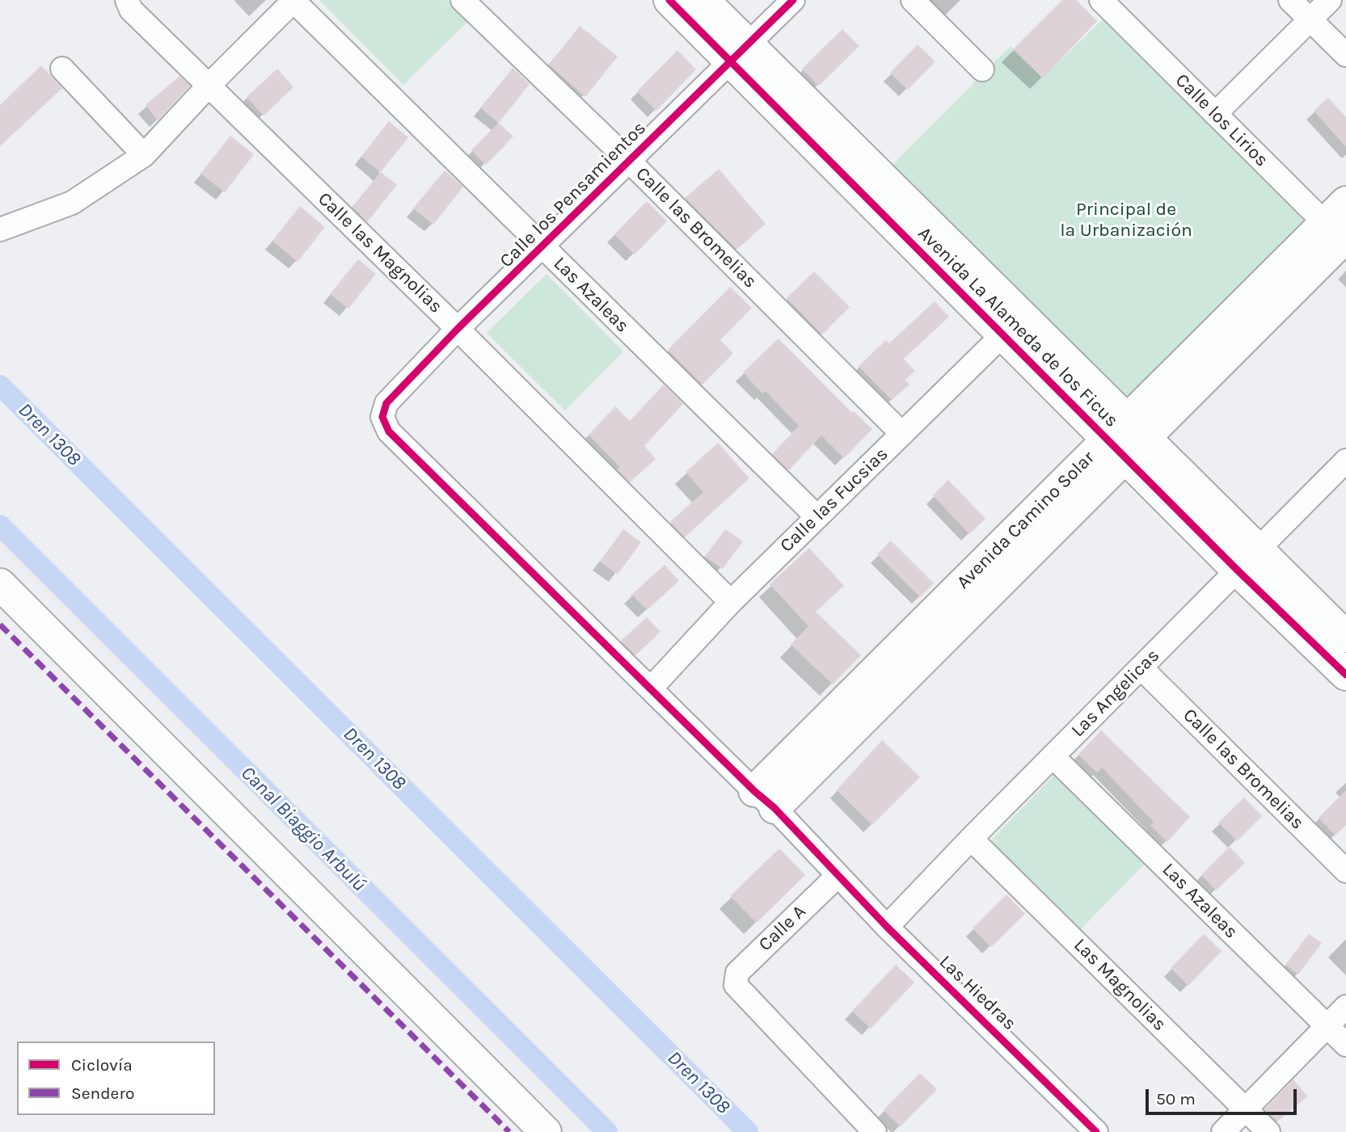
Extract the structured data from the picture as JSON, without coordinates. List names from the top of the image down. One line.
{"streets":{"street":["Calle los Lirios","Calle los Pensamientos","Calle las Bromelias","Calle las Magnolias","Las Azaleas","Avenida La Alameda de los Ficus","Calle las Fucsias","Avenida Camino Solar","Las Angelicas","Calle A","Las Magnolias","Las Hiedras"]},"crossings":[["Calle los Lirios","Avenida Camino Solar"],["Calle los Pensamientos","Calle las Bromelias"],["Calle los Pensamientos","Calle las Magnolias"],["Calle los Pensamientos","Las Azaleas"],["Calle los Pensamientos","Avenida La Alameda de los Ficus"],["Calle los Pensamientos","Las Hiedras"],["Calle las Bromelias","Calle las Fucsias"],["Calle las Bromelias","Las Angelicas"],["Calle las Magnolias","Calle las Fucsias"],["Las Azaleas","Calle las Fucsias"],["Las Azaleas","Las Angelicas"],["Avenida La Alameda de los Ficus","Calle las Fucsias"],["Avenida La Alameda de los Ficus","Avenida Camino Solar"],["Avenida La Alameda de los Ficus","Las Angelicas"],["Calle las Fucsias","Las Hiedras"],["Avenida Camino Solar","Las Hiedras"],["Las Angelicas","Las Magnolias"],["Las Angelicas","Las Hiedras"],["Calle A","Las Hiedras"]],"water":["Dren 1308","Canal Biaggio Arbulú"],"parks":["Principal de la Urbanización"],"legend":["Ciclovía","Sendero"],"scale_bar":"50 m"}
